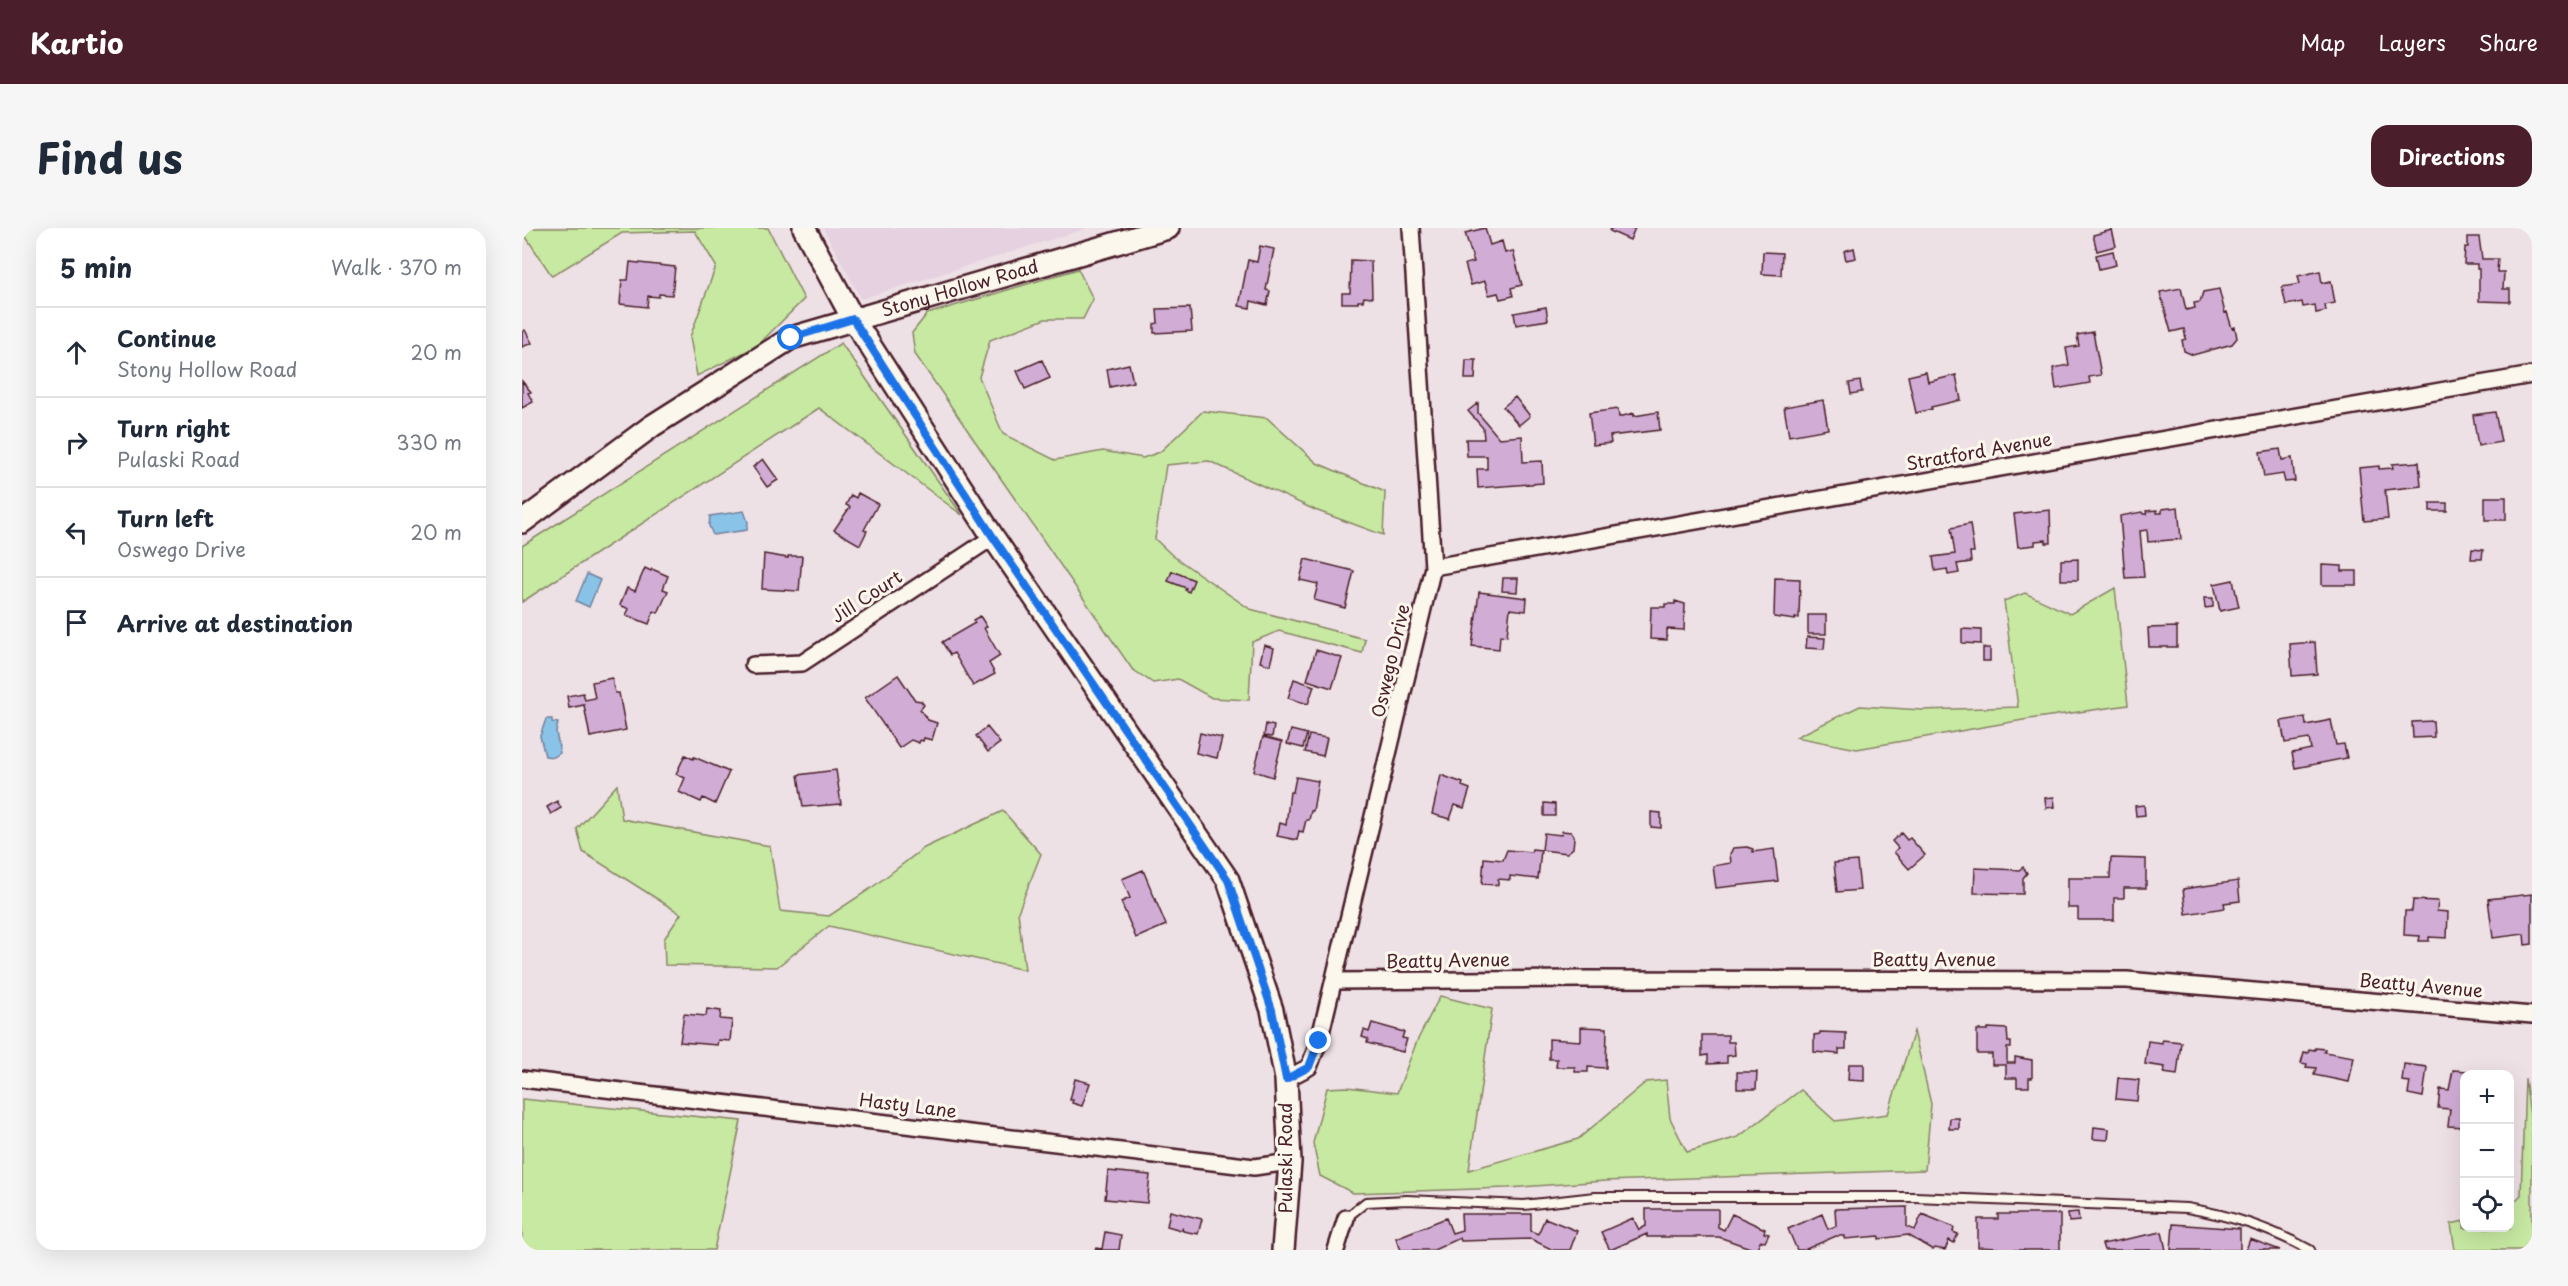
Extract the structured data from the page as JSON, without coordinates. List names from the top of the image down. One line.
{"streets":{"main road":["Stony Hollow Road","Pulaski Road"],"street":["Stratford Avenue","Jill Court","Oswego Drive","Beatty Avenue","Hasty Lane"]},"crossings":[["Stony Hollow Road","Pulaski Road"],["Stratford Avenue","Oswego Drive"],["Jill Court","Pulaski Road"],["Oswego Drive","Beatty Avenue"],["Oswego Drive","Pulaski Road"],["Hasty Lane","Pulaski Road"]],"page":{"header":"Kartio","nav":["Map","Layers","Share"],"title":"Find us","buttons":"Directions","heading":["5 min","Walk · 370 m"],"list":[["Continue","Stony Hollow Road","20 m"],["Turn right","Pulaski Road","330 m"],["Turn left","Oswego Drive","20 m"],"Arrive at destination"],"map_buttons":["+","−"]}}
